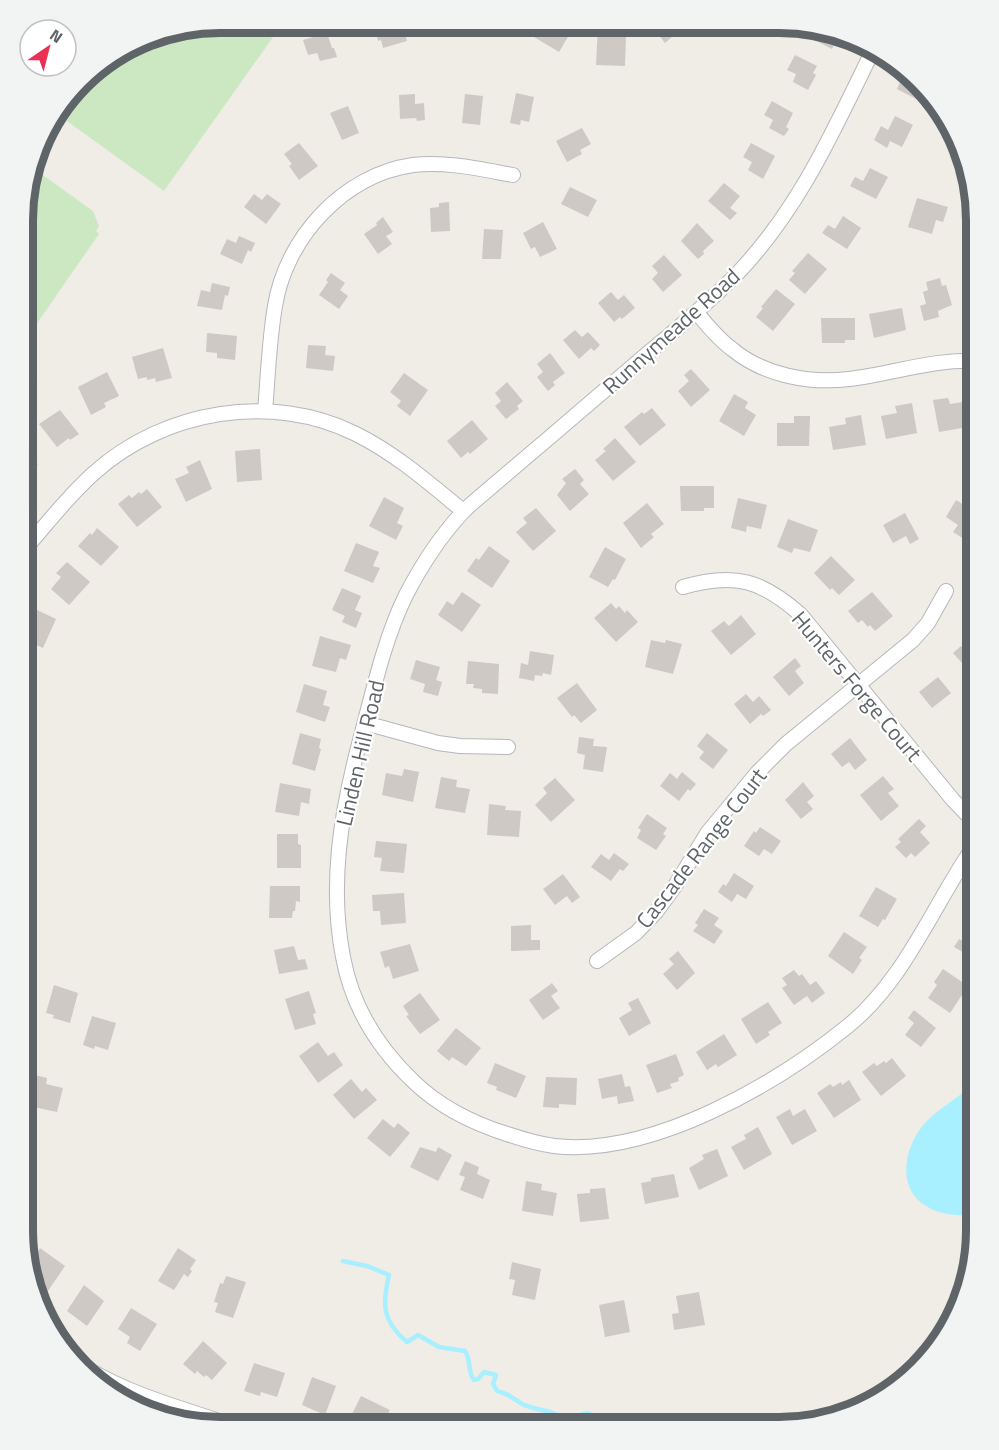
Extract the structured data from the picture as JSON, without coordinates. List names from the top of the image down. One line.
{"streets":{"street":["Runnymeade Road","Hunters Forge Court","Linden Hill Road","Cascade Range Court"]},"crossings":[["Runnymeade Road","Linden Hill Road"],["Hunters Forge Court","Cascade Range Court"]],"north":"top right"}
